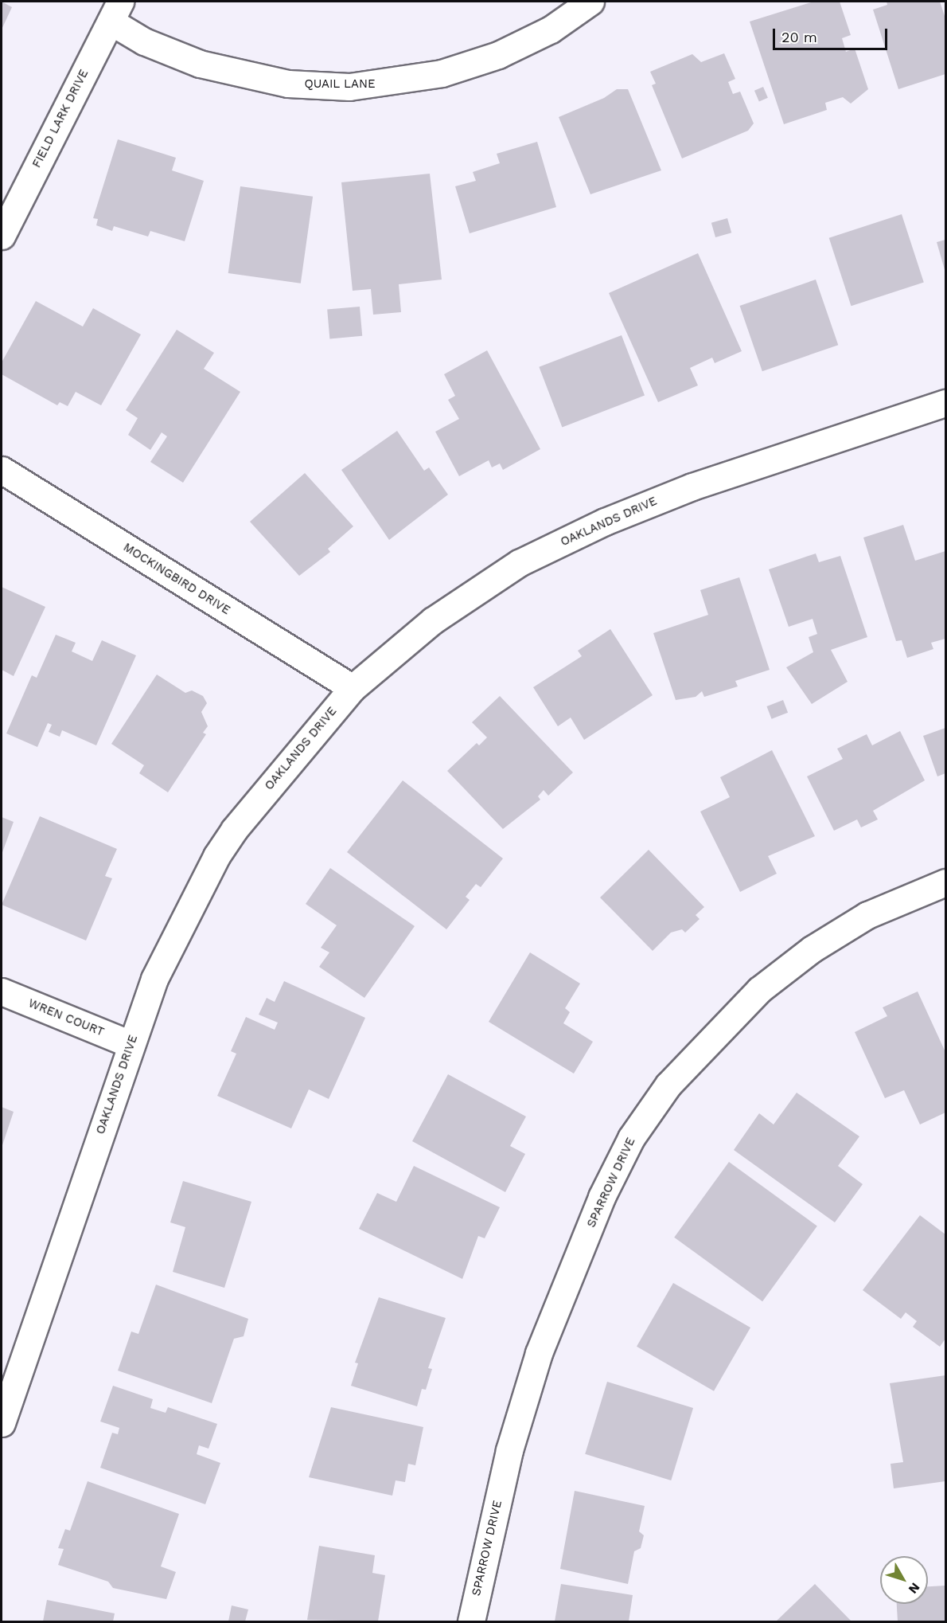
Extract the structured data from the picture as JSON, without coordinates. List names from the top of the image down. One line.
{"streets":{"street":["QUAIL LANE","FIELD LARK DRIVE","OAKLANDS DRIVE","MOCKINGBIRD DRIVE","WREN COURT","SPARROW DRIVE"]},"crossings":[["QUAIL LANE","FIELD LARK DRIVE"],["OAKLANDS DRIVE","MOCKINGBIRD DRIVE"],["OAKLANDS DRIVE","WREN COURT"]],"scale_bar":"20 m","north":"bottom right"}
